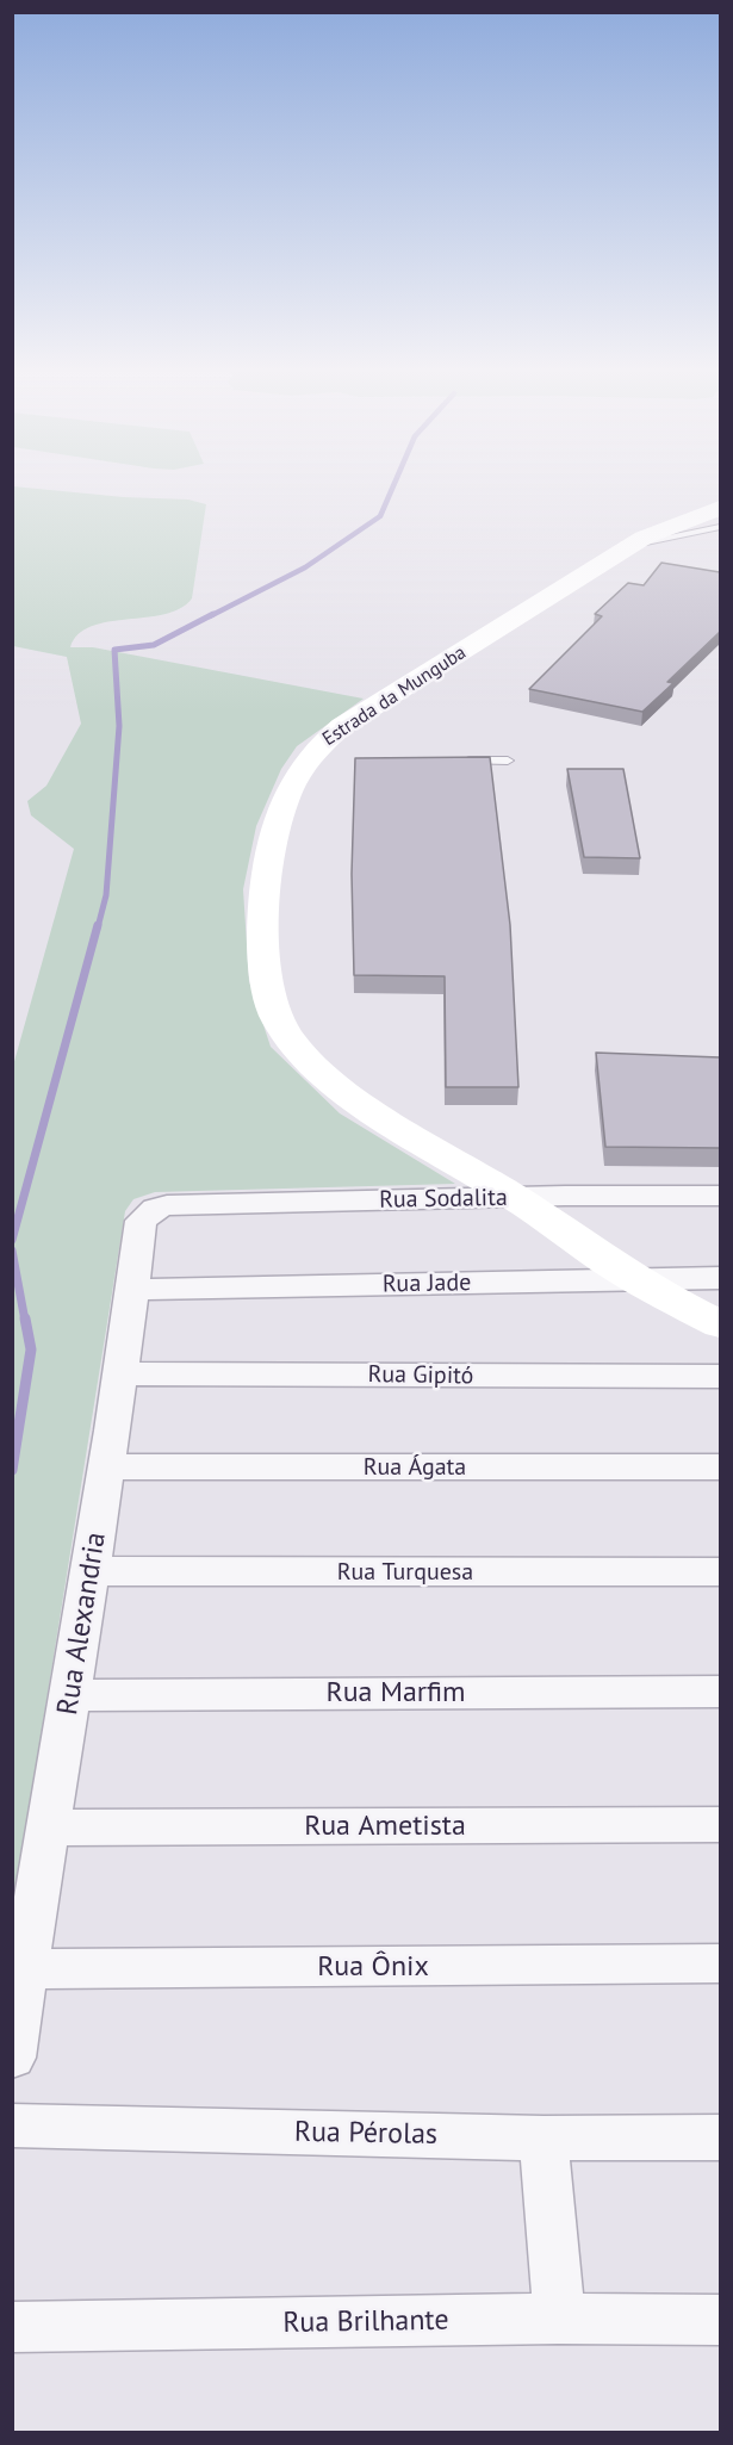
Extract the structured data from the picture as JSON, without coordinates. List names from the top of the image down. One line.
{"streets":{"main road":["Estrada da Munguba"],"street":["Rua Sodalita","Rua Jade","Rua Gipitó","Rua Ágata","Rua Turquesa","Rua Alexandria","Rua Marfim","Rua Ametista","Rua Ônix","Rua Pérolas","Rua Brilhante"]},"crossings":[["Estrada da Munguba","Rua Sodalita"],["Estrada da Munguba","Rua Jade"],["Rua Sodalita","Rua Alexandria"],["Rua Jade","Rua Alexandria"],["Rua Gipitó","Rua Alexandria"],["Rua Ágata","Rua Alexandria"],["Rua Turquesa","Rua Alexandria"],["Rua Alexandria","Rua Marfim"],["Rua Alexandria","Rua Ametista"],["Rua Alexandria","Rua Ônix"]]}
